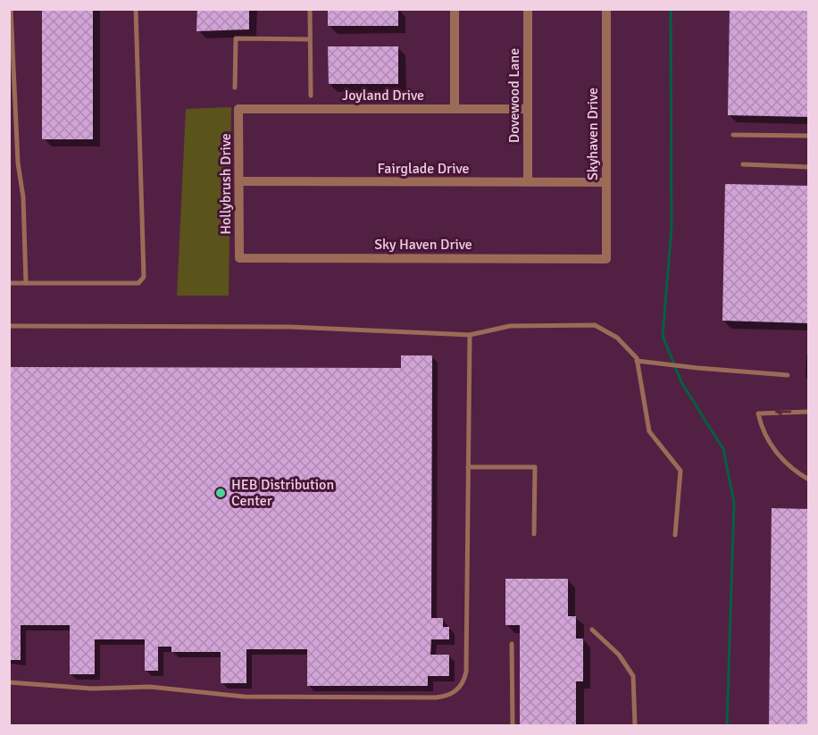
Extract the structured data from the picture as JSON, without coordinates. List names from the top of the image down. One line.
{"streets":{"street":["Joyland Drive","Dovewood Lane","Skyhaven Drive","Fairglade Drive","Hollybrush Drive","Sky Haven Drive"]},"crossings":[["Joyland Drive","Dovewood Lane"],["Joyland Drive","Hollybrush Drive"],["Dovewood Lane","Fairglade Drive"],["Skyhaven Drive","Fairglade Drive"],["Skyhaven Drive","Sky Haven Drive"],["Fairglade Drive","Hollybrush Drive"],["Hollybrush Drive","Sky Haven Drive"]],"places":["HEB Distribution Center"]}
